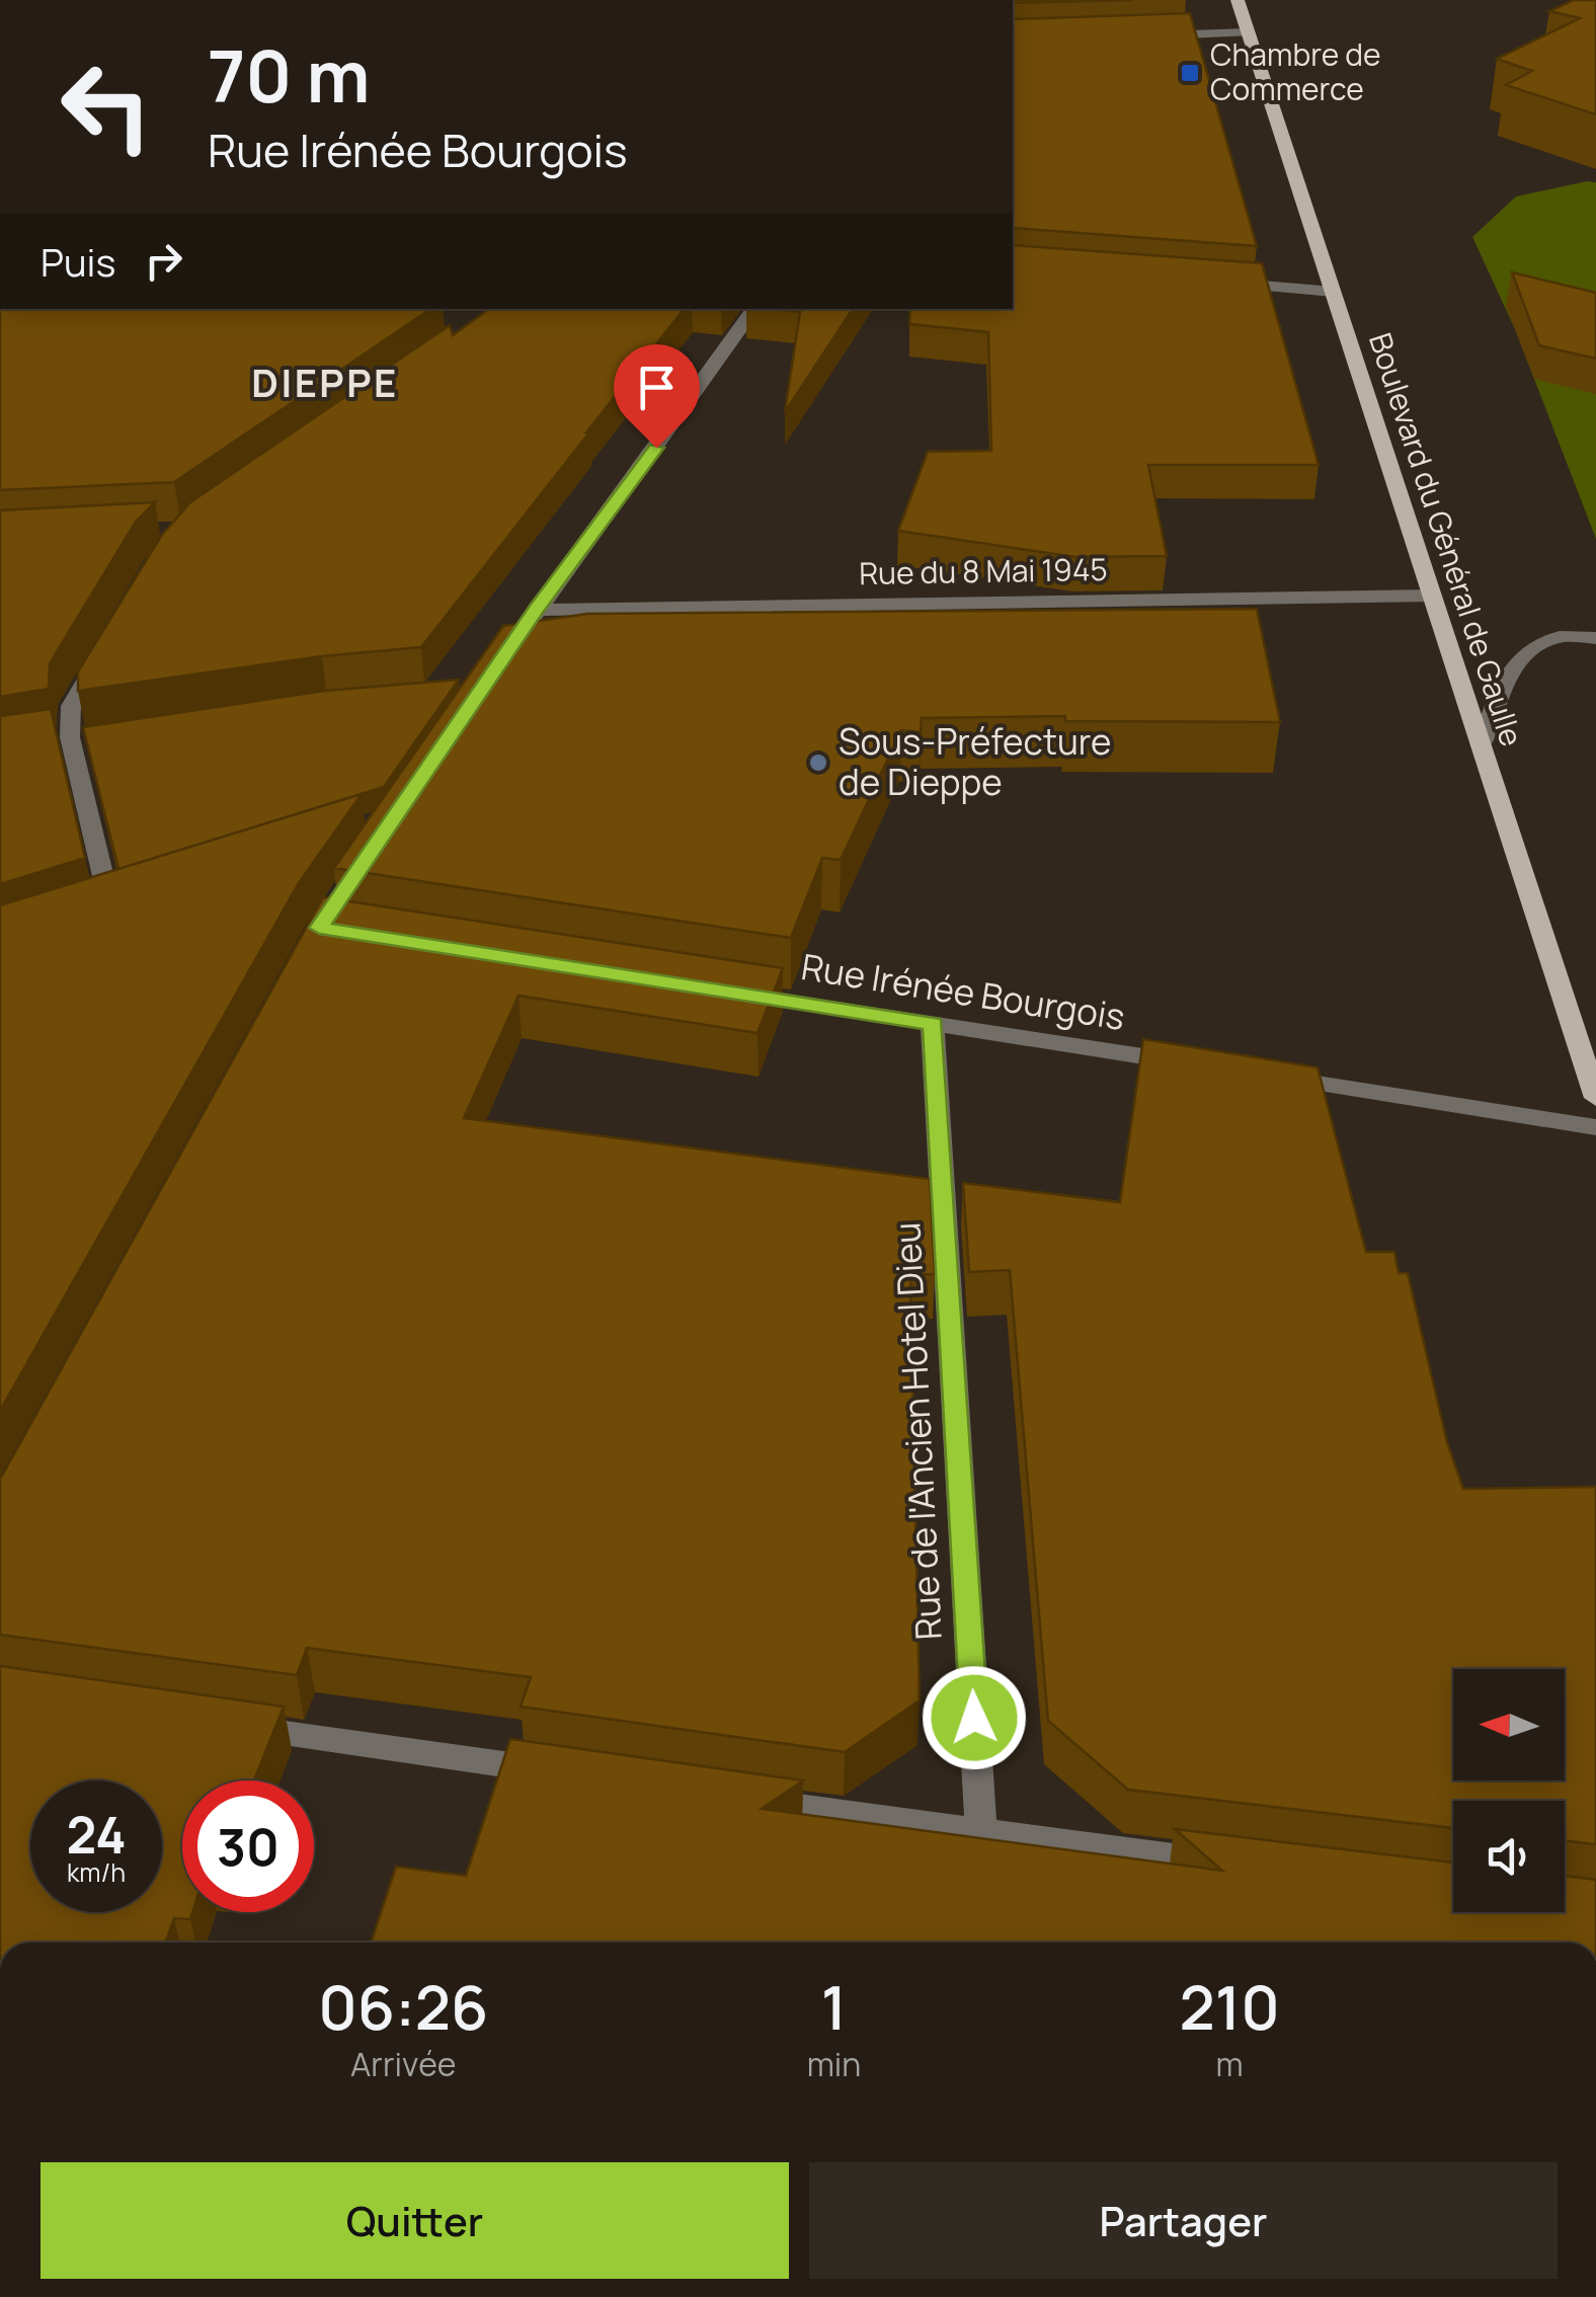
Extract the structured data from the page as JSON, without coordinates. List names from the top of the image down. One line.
{"streets":{"main road":["Boulevard du Général de Gaulle"],"street":["Rue du 8 Mai 1945","Rue Irénée Bourgois","Rue de l'Ancien Hotel Dieu"]},"crossings":[["Boulevard du Général de Gaulle","Rue du 8 Mai 1945"],["Rue Irénée Bourgois","Rue de l'Ancien Hotel Dieu"]],"districts":["DIEPPE"],"places":{"transit":["Chambre de Commerce"],"other":["Sous-Préfecture de Dieppe"]},"north":"left","page":{"turn":["70 m","Rue Irénée Bourgois"],"then":"Puis","speed":"24 km/h","limit":"30","eta":["06:26","Arrivée","1","min","210","m"],"buttons":["Quitter","Partager"]}}
